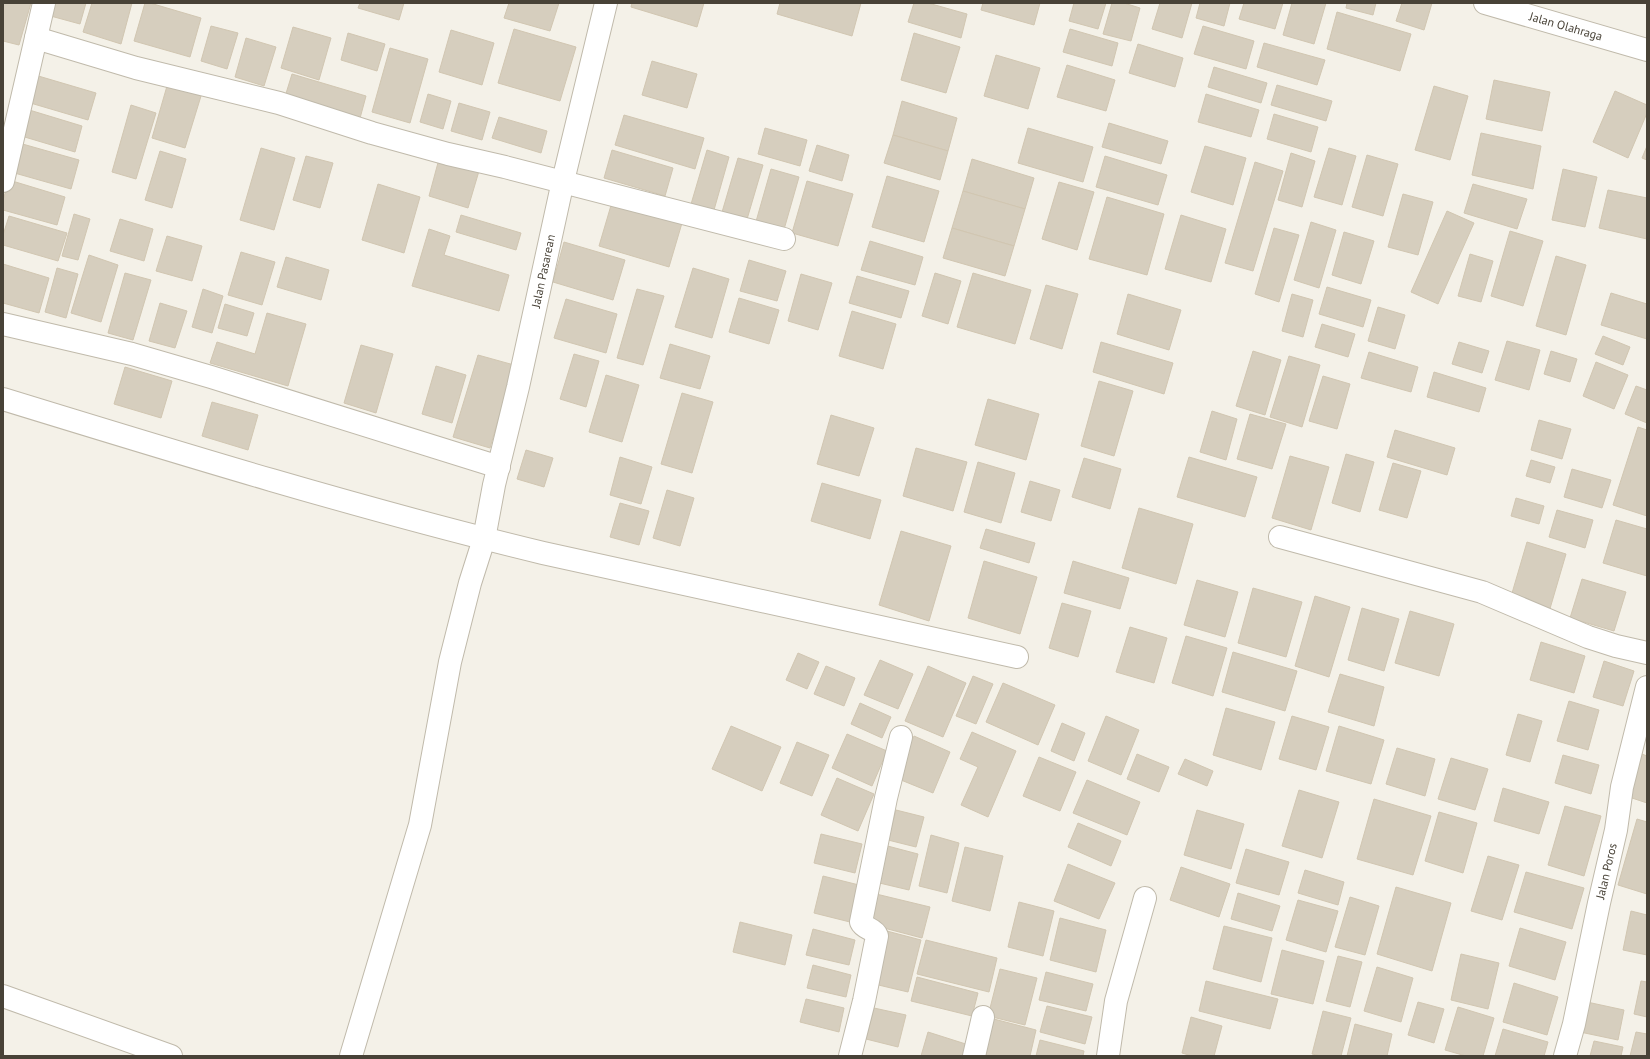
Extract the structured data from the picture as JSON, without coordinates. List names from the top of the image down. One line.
{"streets":{"street":["Jalan Olahraga","Jalan Pasarean","Jalan Poros"]}}
